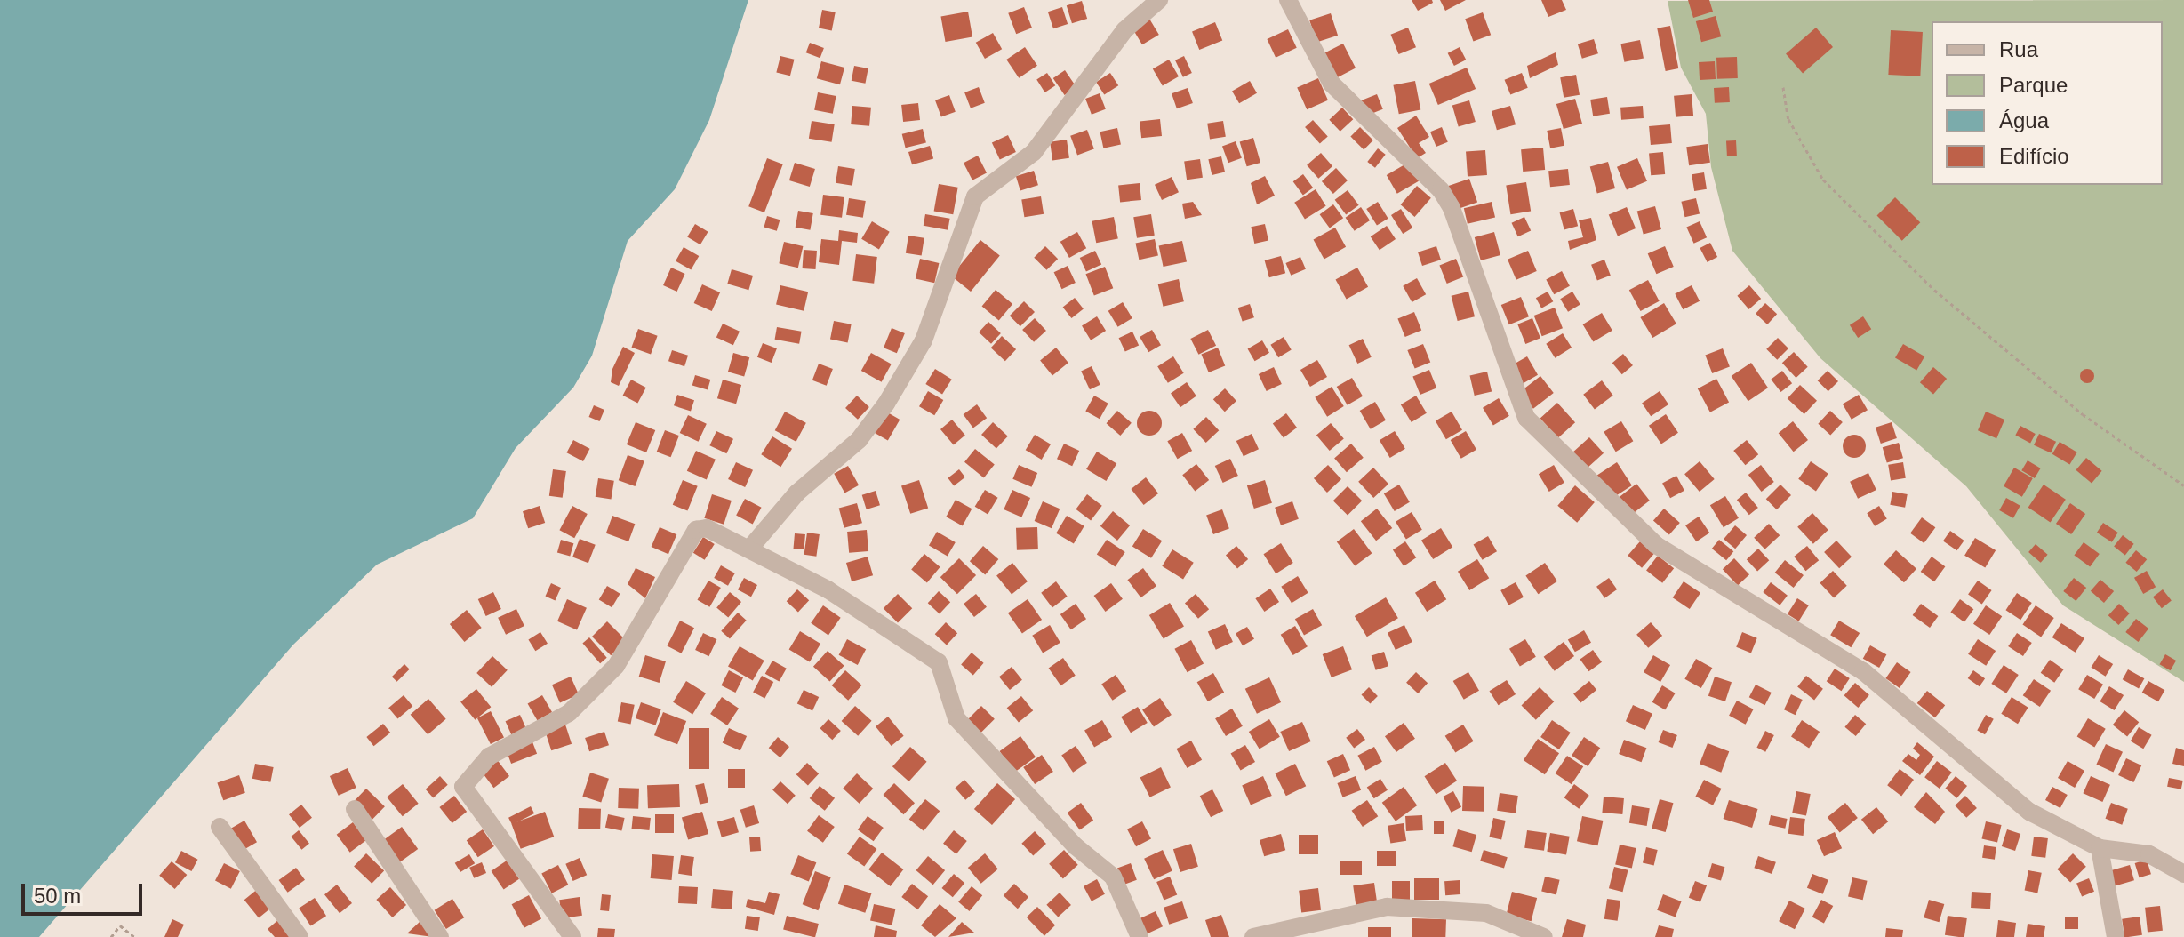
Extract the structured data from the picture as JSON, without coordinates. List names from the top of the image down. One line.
{"legend":["Rua","Parque","Água","Edifício"],"scale_bar":"50 m"}
